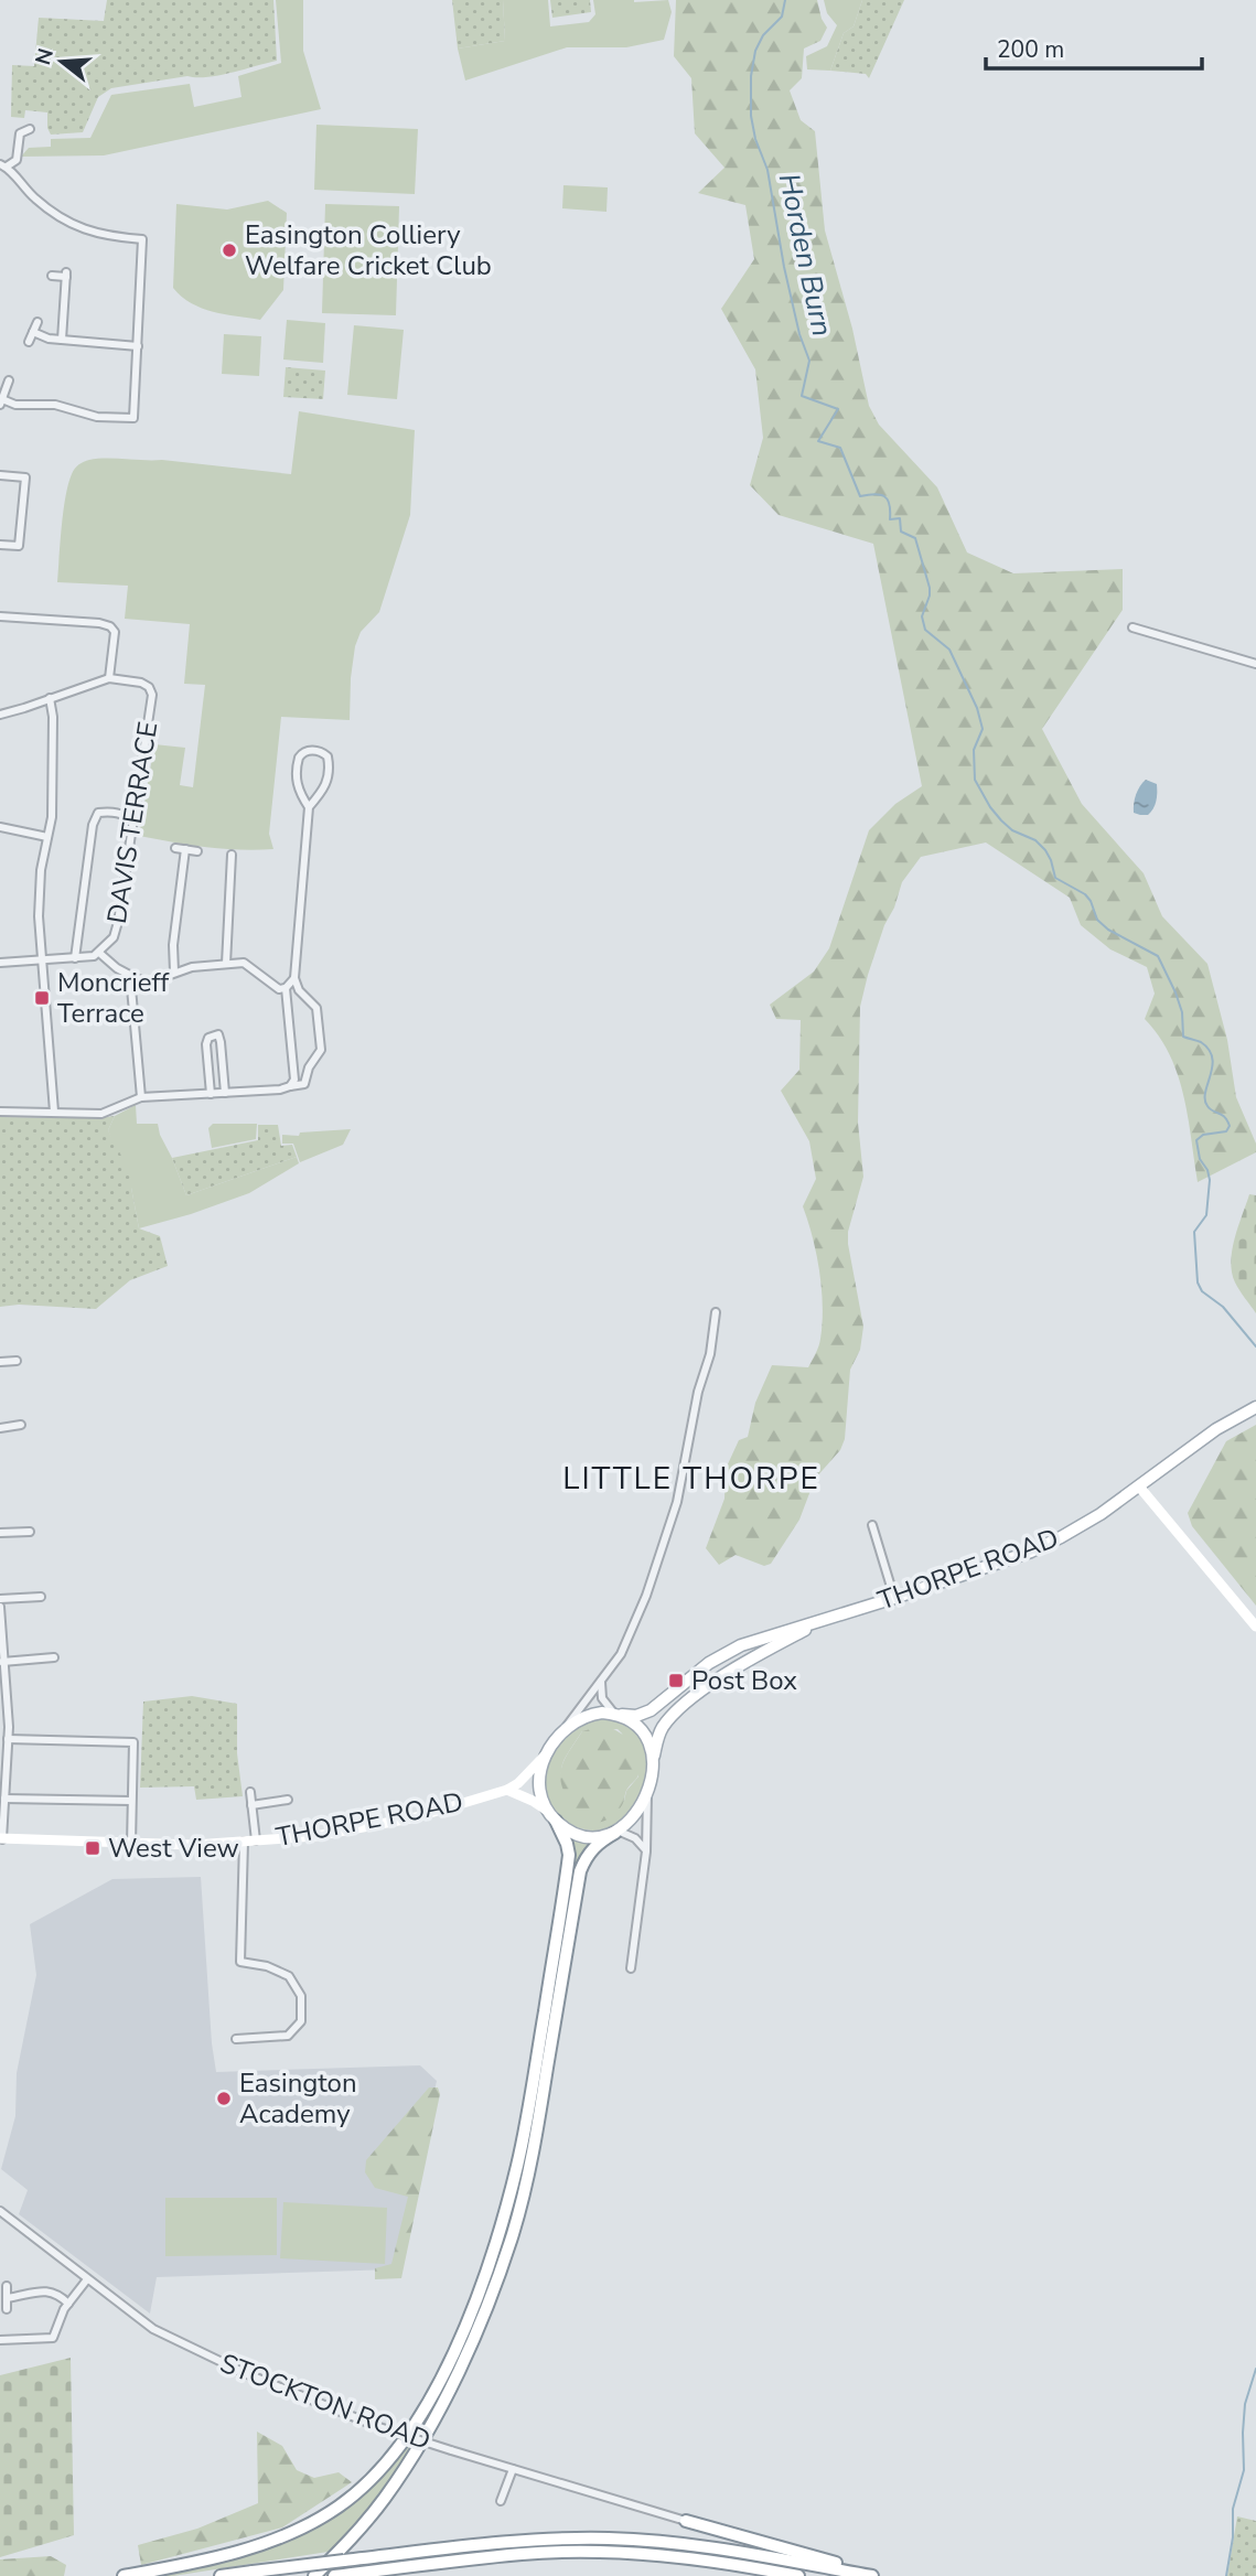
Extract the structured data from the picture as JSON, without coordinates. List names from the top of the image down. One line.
{"streets":{"main road":["THORPE ROAD"],"street":["DAVIS TERRACE","STOCKTON ROAD"]},"districts":["LITTLE THORPE"],"water":["Horden Burn"],"places":{"other":["Easington Colliery Welfare Cricket Club","Easington Academy"],"transit":["Moncrieff Terrace","Post Box","West View"]},"scale_bar":"200 m","north":"left"}
